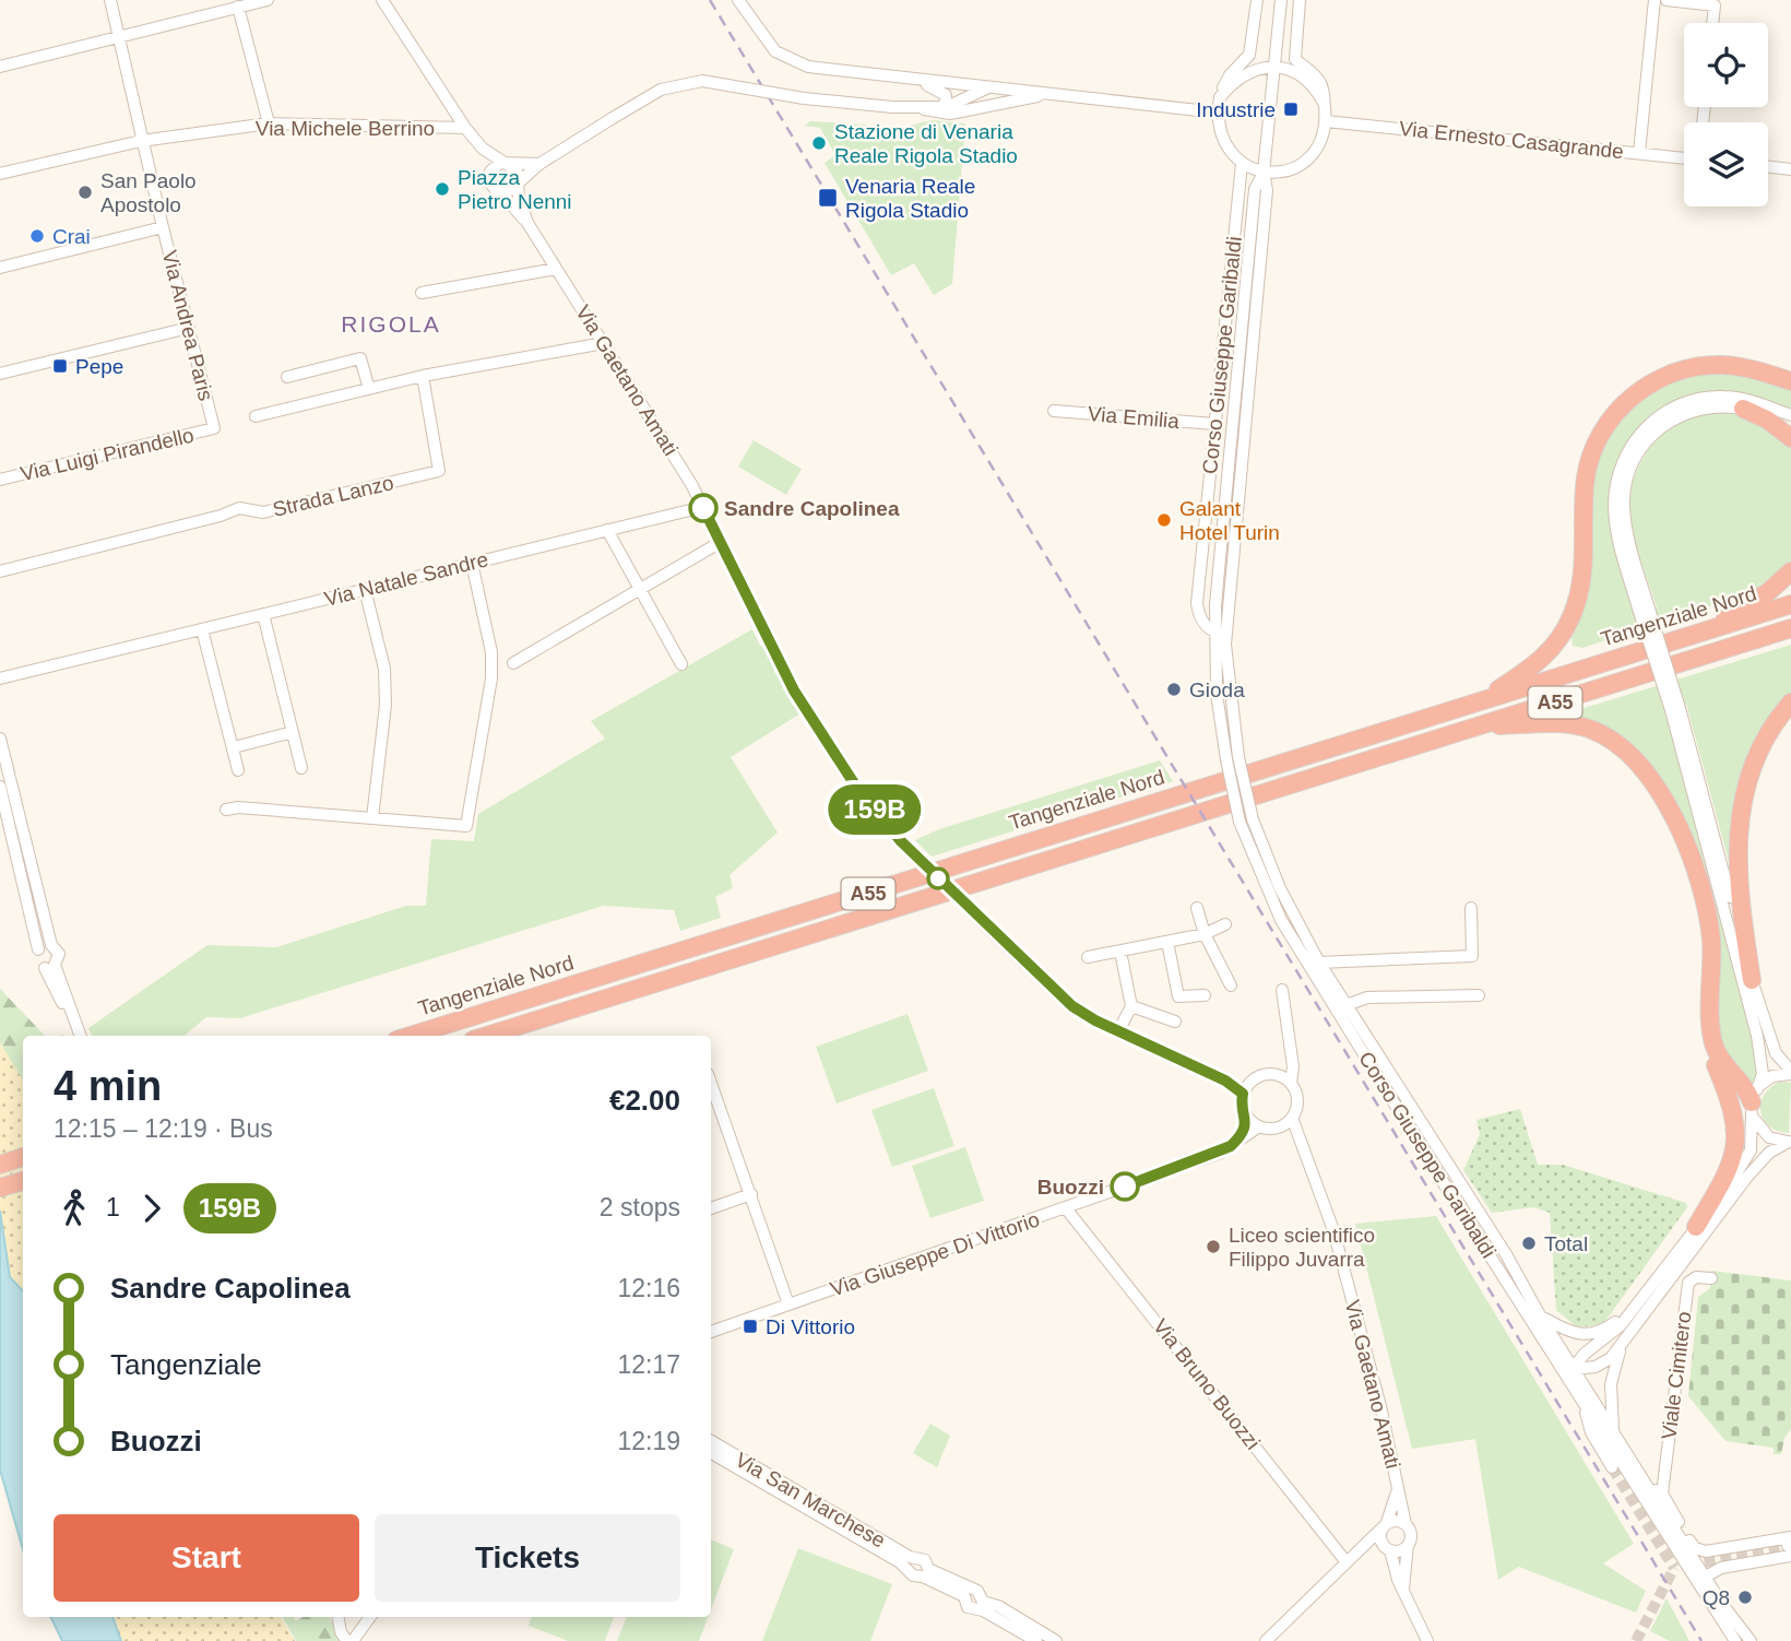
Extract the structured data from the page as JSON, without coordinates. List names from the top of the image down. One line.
{"streets":{"highway":["Tangenziale Nord","A55"],"street":["Via Michele Berrino","Via Ernesto Casagrande","Via Andrea Paris","Corso Giuseppe Garibaldi","Via Gaetano Amati","Via Emilia","Via Luigi Pirandello","Strada Lanzo","Via Natale Sandre","Via Giuseppe Di Vittorio","Viale Cimitero","Via Bruno Buozzi","Via San Marchese"]},"crossings":[["Via Michele Berrino","Via Andrea Paris"],["Via Andrea Paris","Via Luigi Pirandello"],["Corso Giuseppe Garibaldi","Via Emilia"],["Via Gaetano Amati","Via Natale Sandre"],["Via Gaetano Amati","Via Giuseppe Di Vittorio"],["Via Giuseppe Di Vittorio","Via Bruno Buozzi"]],"districts":["RIGOLA"],"places":{"transit":["Industrie","Venaria Reale Rigola Stadio","Pepe","Di Vittorio"],"other":["Stazione di Venaria Reale Rigola Stadio","Piazza Pietro Nenni","San Paolo Apostolo","Crai","Sandre Capolinea","Galant Hotel Turin","Gioda","Buozzi","Total","Liceo scientifico Filippo Juvarra","Q8"]},"lines":["bus line 159B"],"page":{"on_map":"159B","heading":["4 min","12:15 – 12:19 · Bus","€2.00"],"legs":["1","159B","2 stops"],"list":[{"name":"Sandre Capolinea","value":"12:16"},{"name":"Tangenziale","value":"12:17"},{"name":"Buozzi","value":"12:19"}],"buttons":["Start","Tickets"]}}
